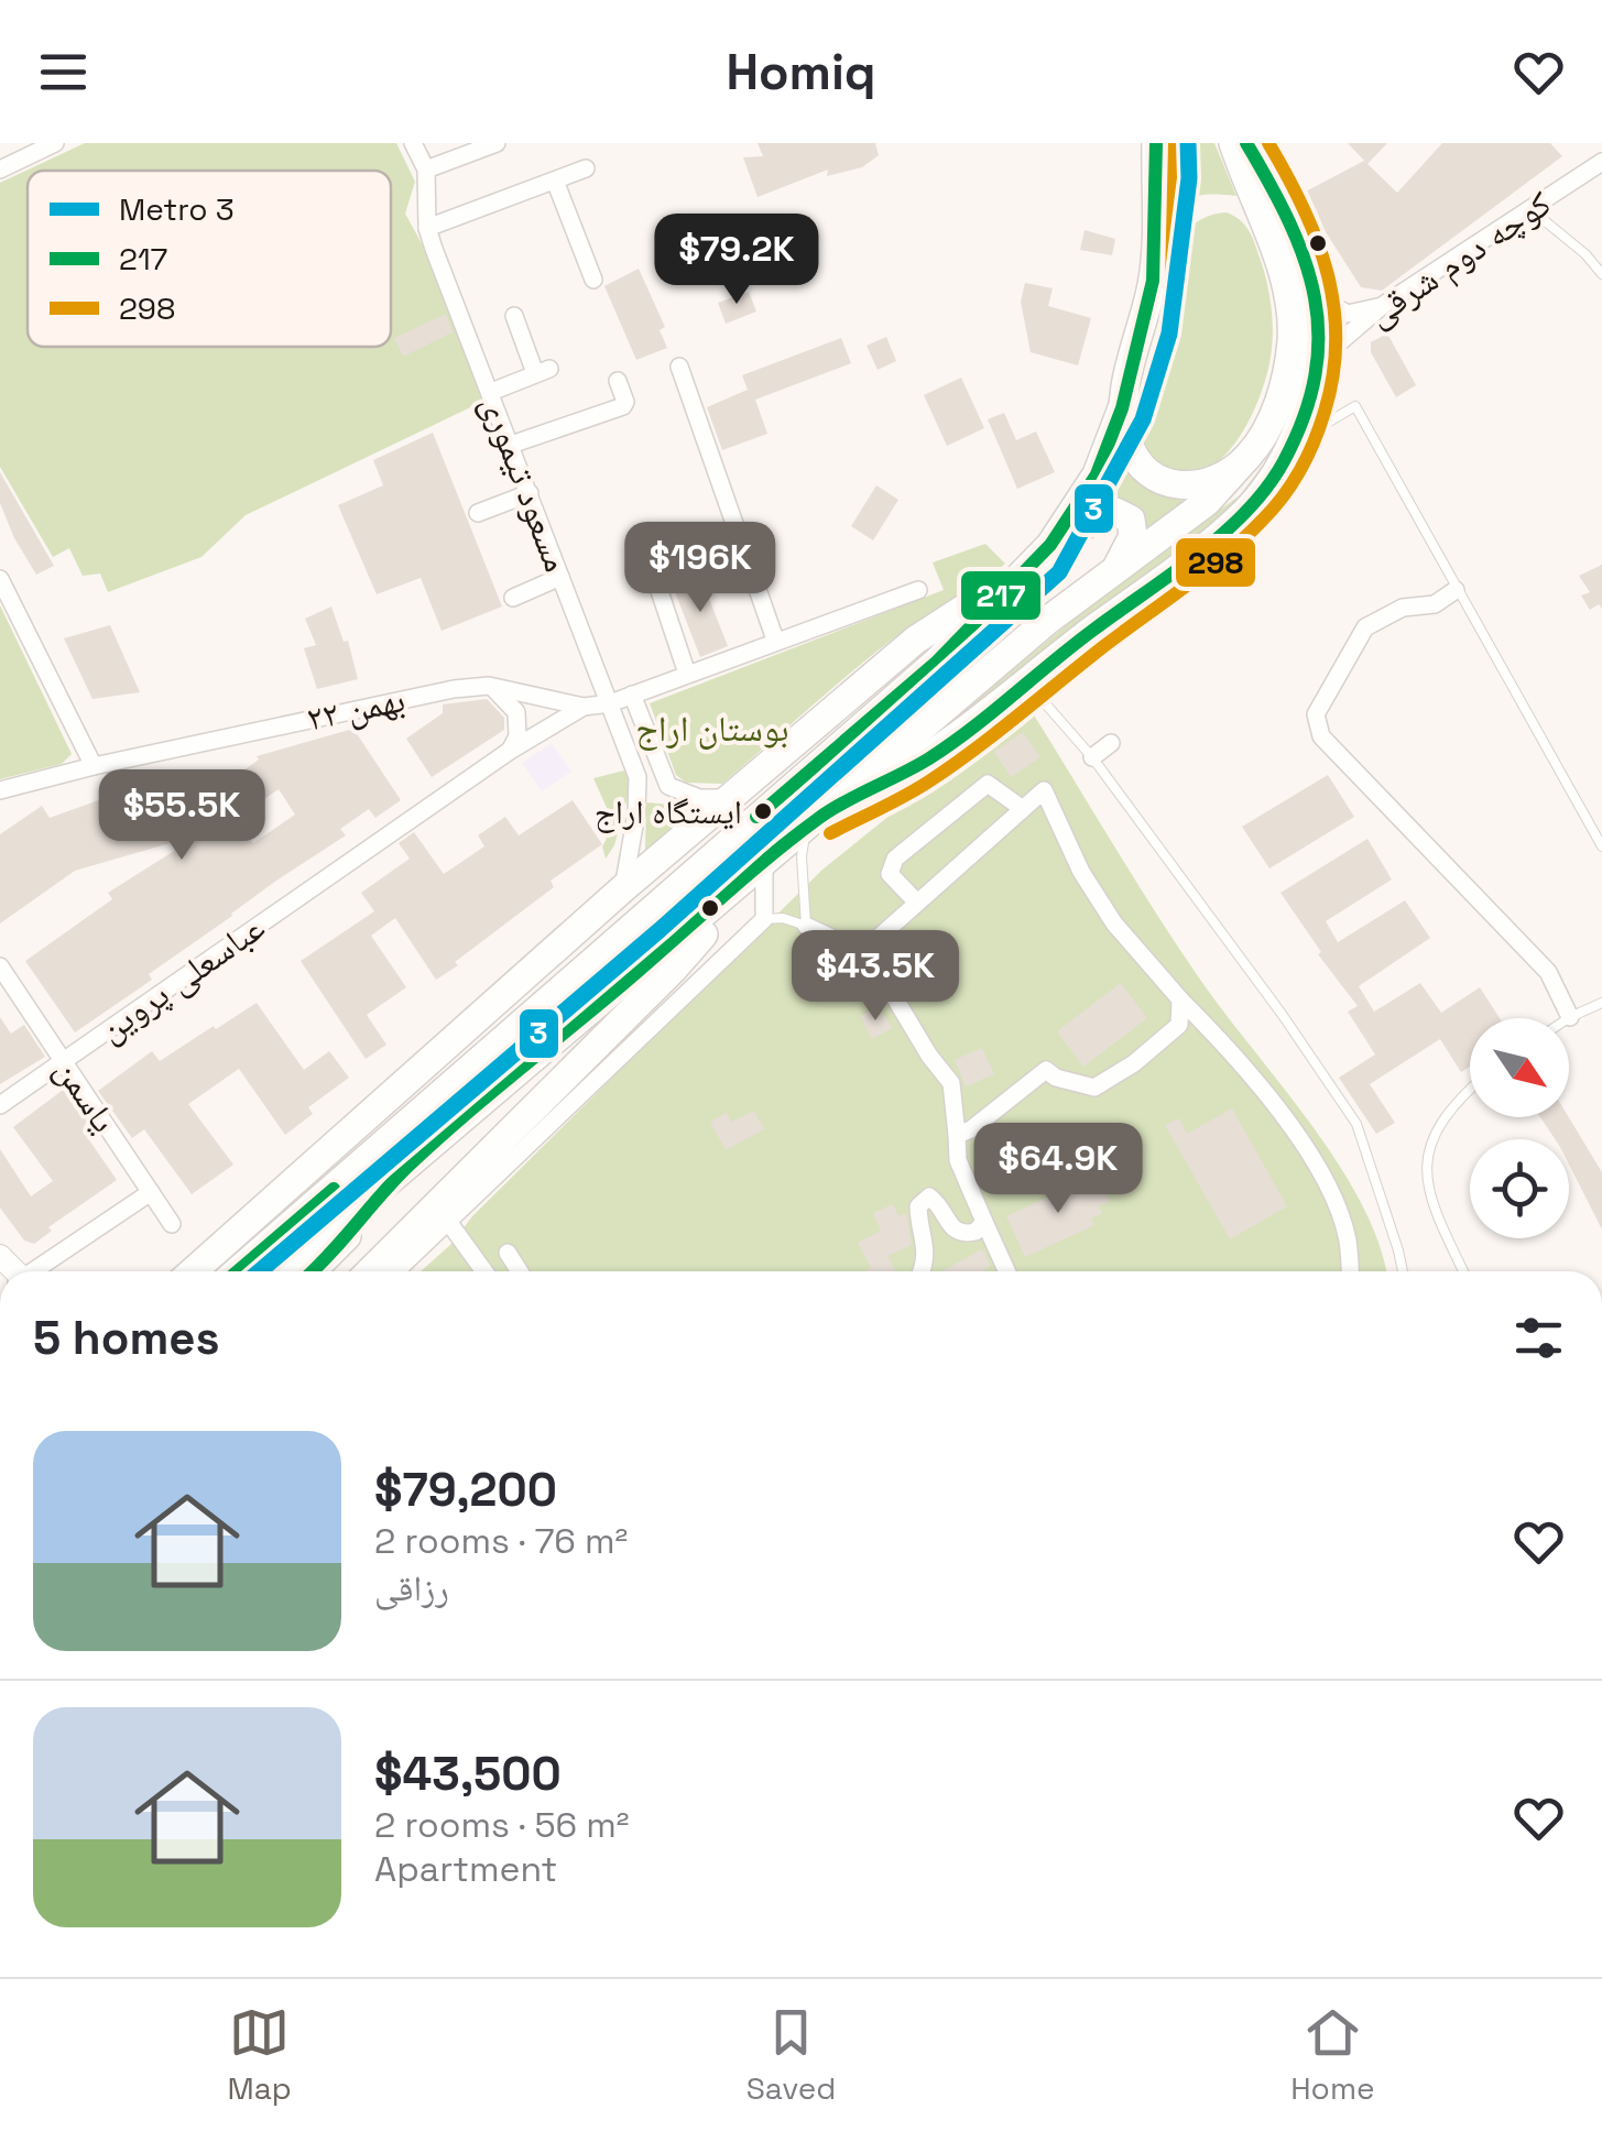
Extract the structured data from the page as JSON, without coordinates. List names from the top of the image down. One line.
{"streets":{"street":["کوچه دوم شرقی","مسعود تیموری","۲۲ بهمن","عباسعلی پروین","یاسمن"]},"crossings":[["۲۲ بهمن","عباسعلی پروین"],["عباسعلی پروین","یاسمن"]],"parks":["بوستان اراج"],"places":["ایستگاه اراج"],"lines":["metro line 3","transit line 217","transit line 298"],"legend":["Metro 3","217","298"],"north":"bottom right","page":{"header":"Homiq","price":["$79.2K","$196K","$55.5K","$43.5K","$64.9K"],"heading":"5 homes","list":[{"name":"$79,200","note":"2 rooms · 76 m² · رزاقی"},{"name":"$43,500","note":"2 rooms · 56 m² · Apartment"}],"tabs":["Map","Saved","Home"]}}
